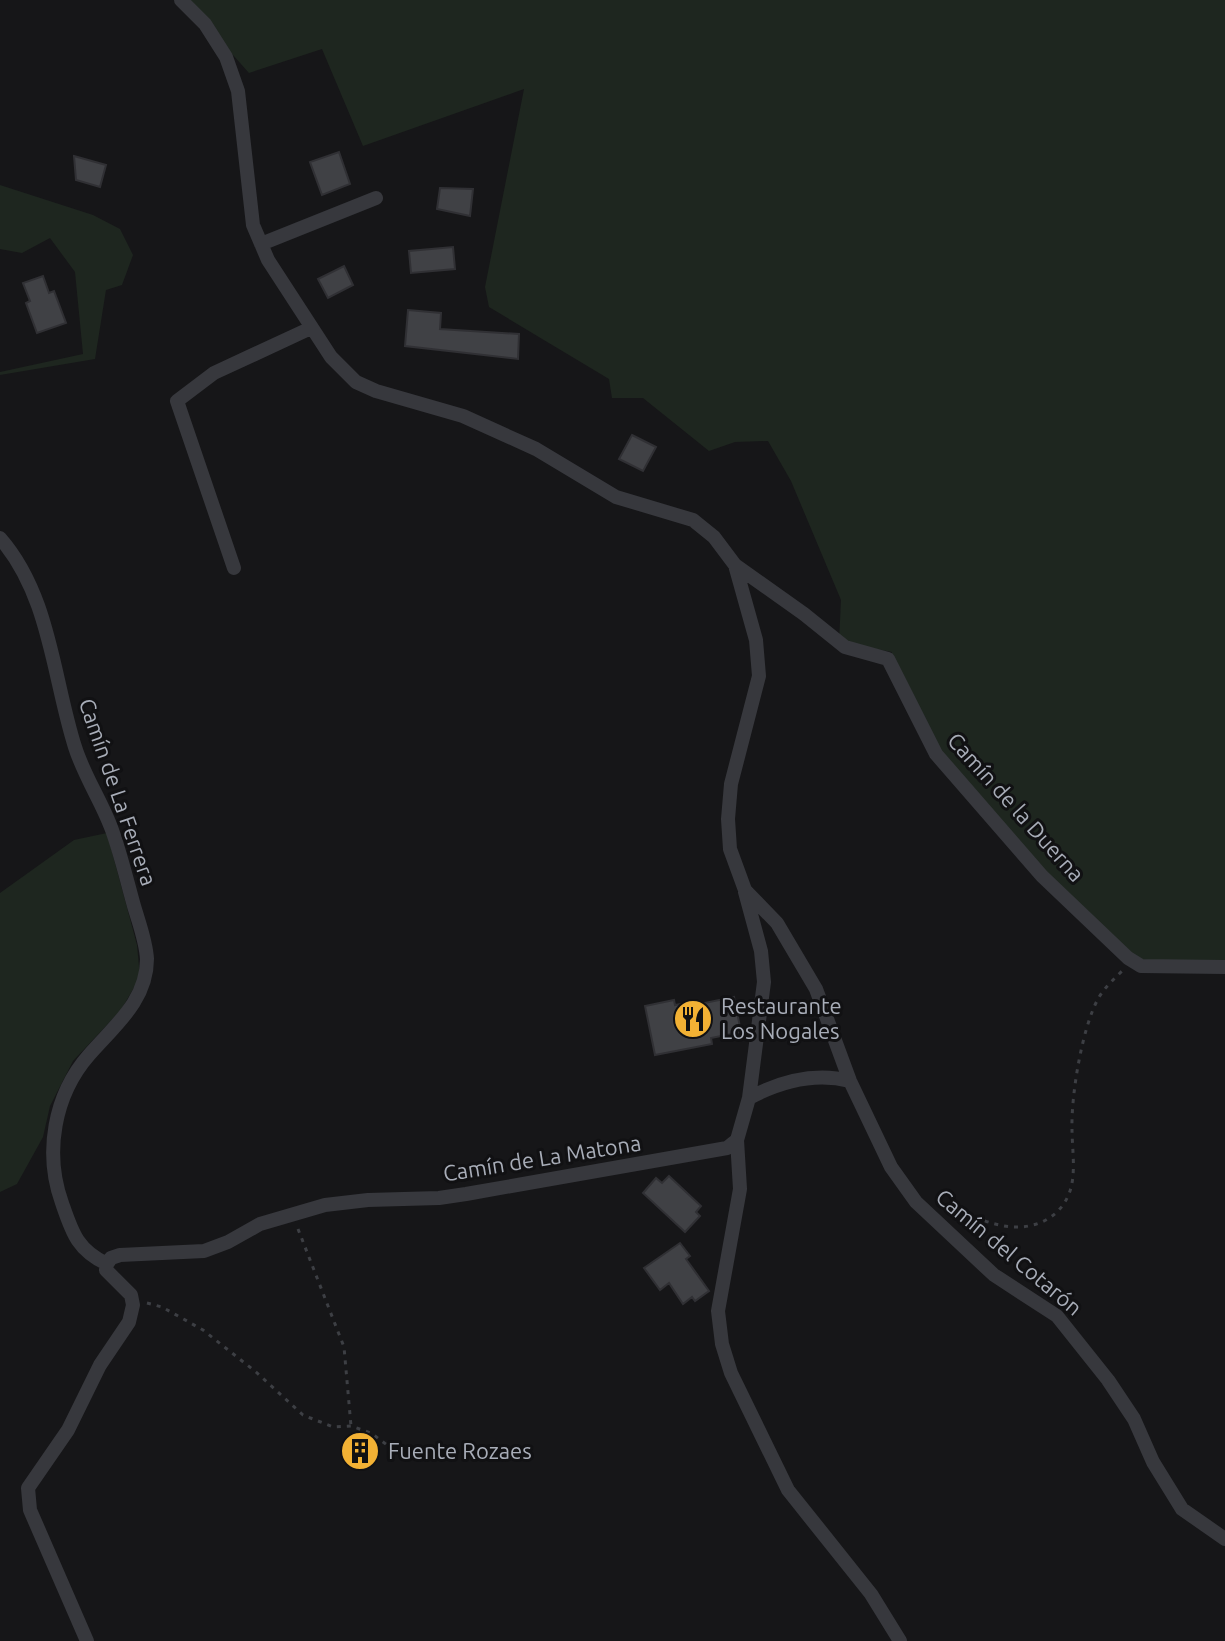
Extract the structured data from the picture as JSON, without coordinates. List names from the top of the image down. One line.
{"streets":{"street":["Camín de La Ferrera","Camín de la Duerna","Camín de La Matona","Camín del Cotarón"]},"crossings":[["Camín de La Ferrera","Camín de La Matona"],["Camín de la Duerna","Camín del Cotarón"]],"places":{"restaurant":["Restaurante Los Nogales"],"building":["Fuente Rozaes"]}}
